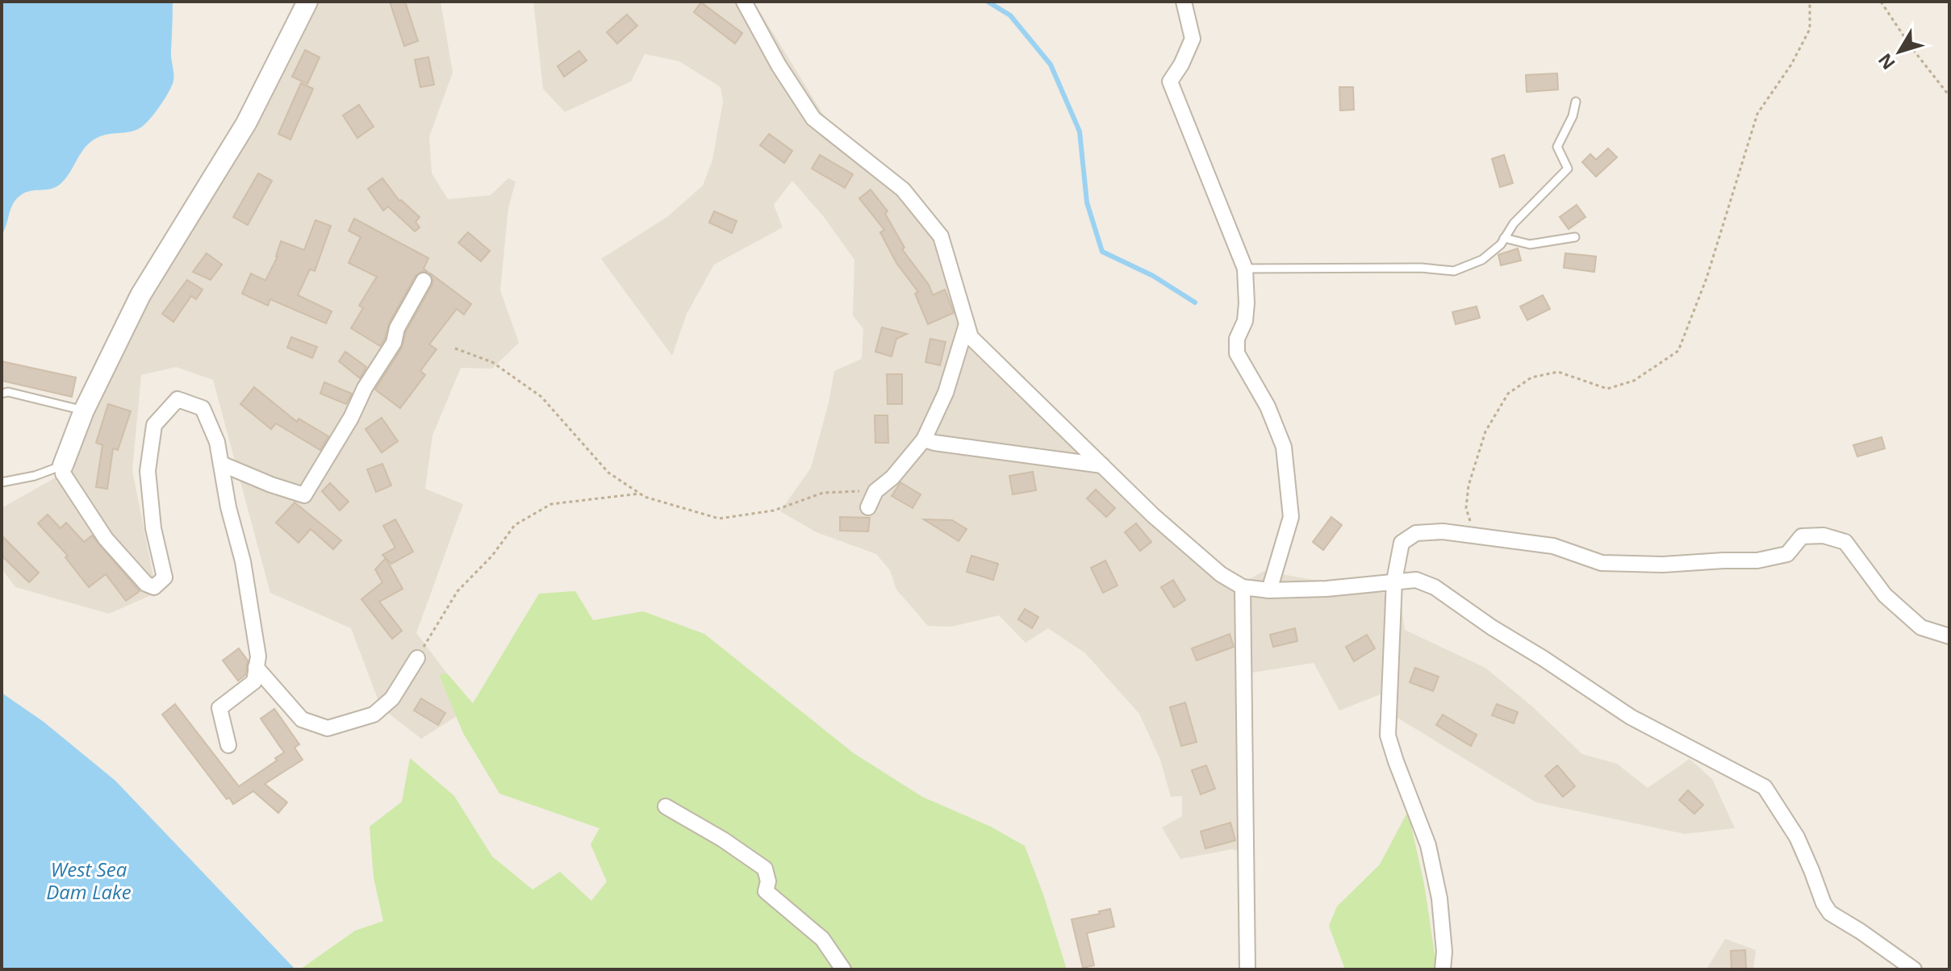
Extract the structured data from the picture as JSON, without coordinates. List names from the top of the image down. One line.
{"water":["West Sea Dam Lake"],"north":"bottom left"}
